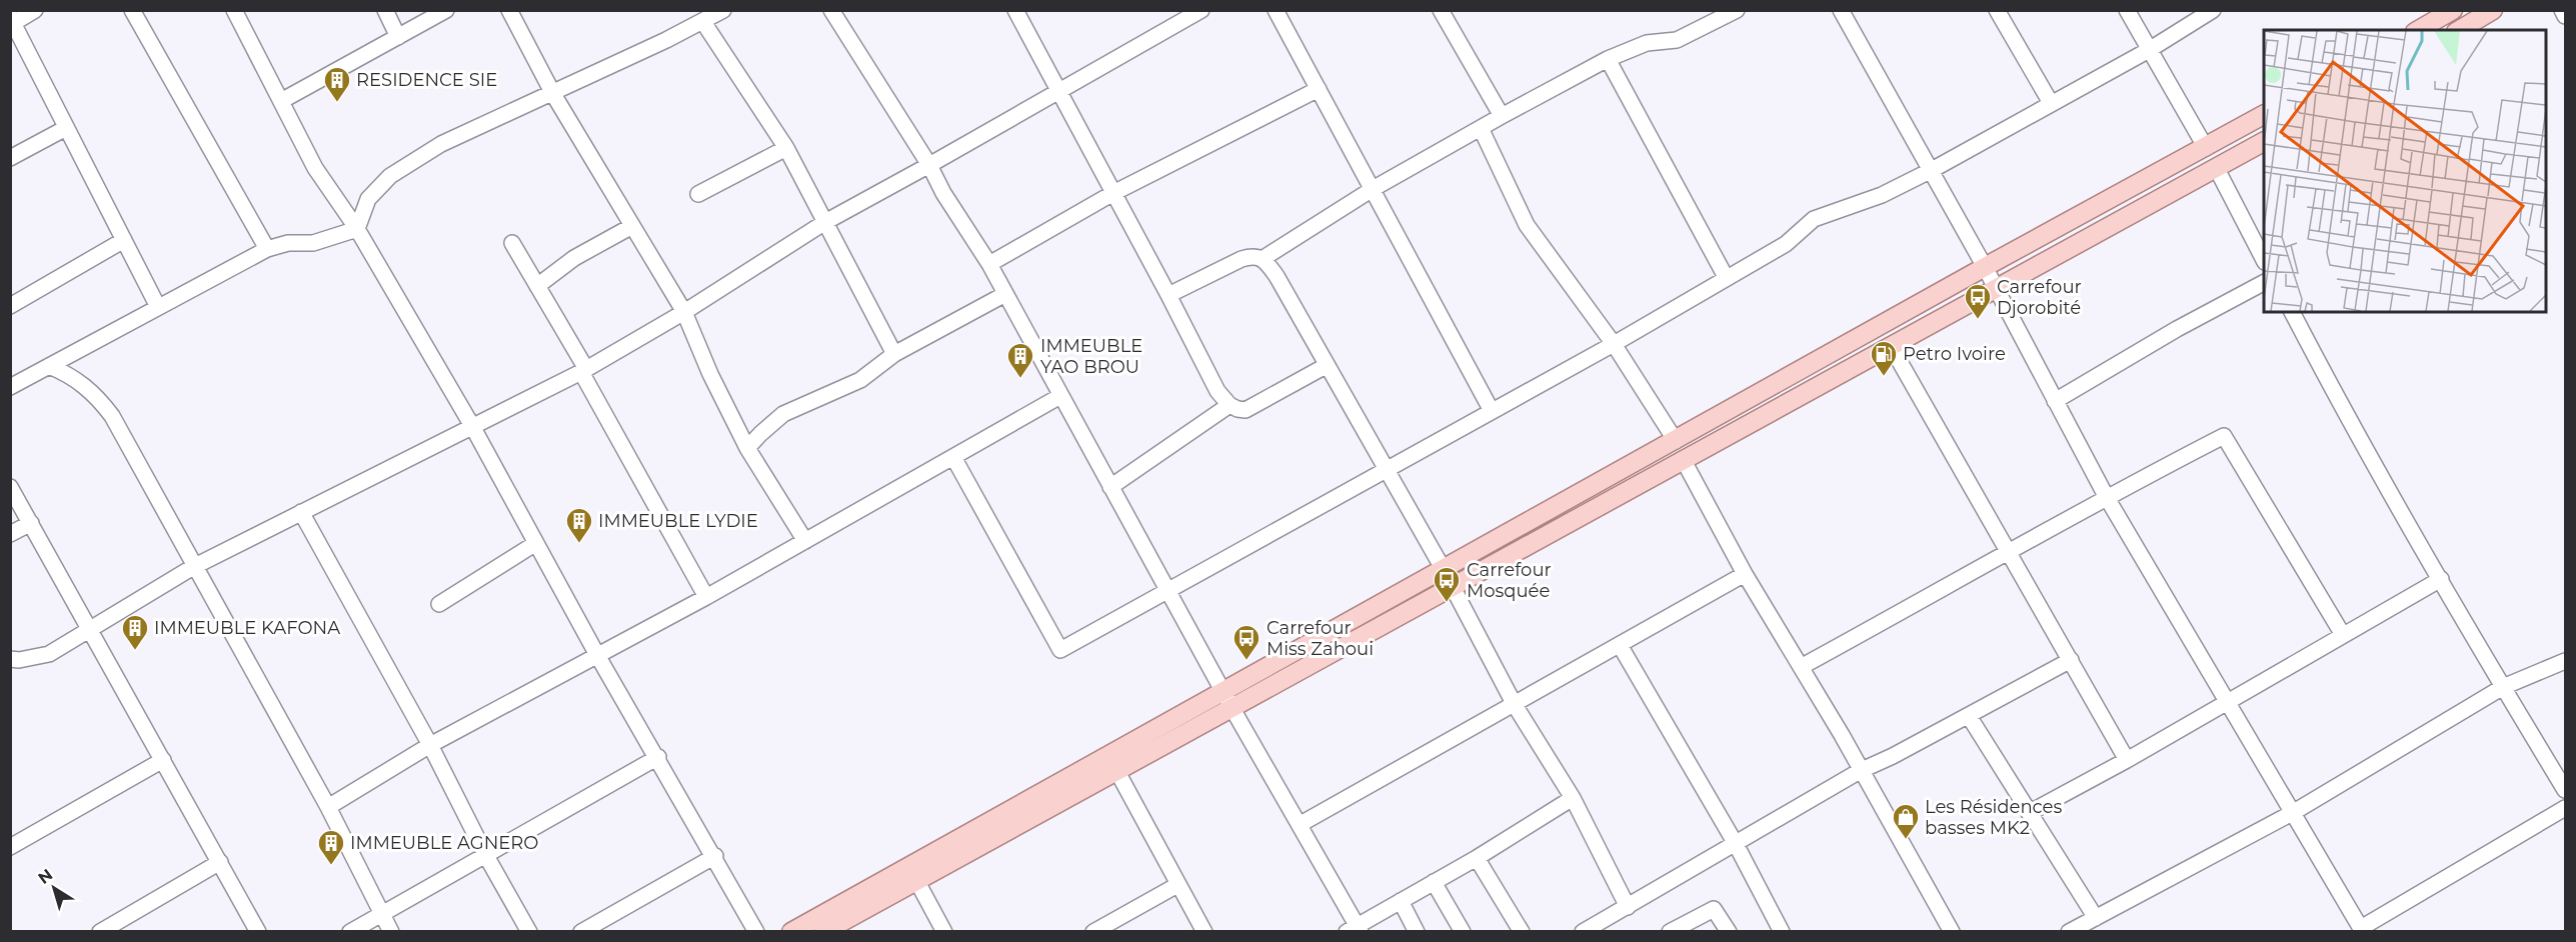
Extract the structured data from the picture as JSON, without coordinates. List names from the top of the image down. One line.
{"places":{"building":["RESIDENCE SIE","IMMEUBLE YAO BROU","IMMEUBLE LYDIE","IMMEUBLE KAFONA","IMMEUBLE AGNERO"],"bus stop":["Carrefour Djorobité","Carrefour Mosquée","Carrefour Miss Zahoui"],"fuel station":["Petro Ivoire"],"shop":["Les Résidences basses MK2"]},"north":"top left"}
